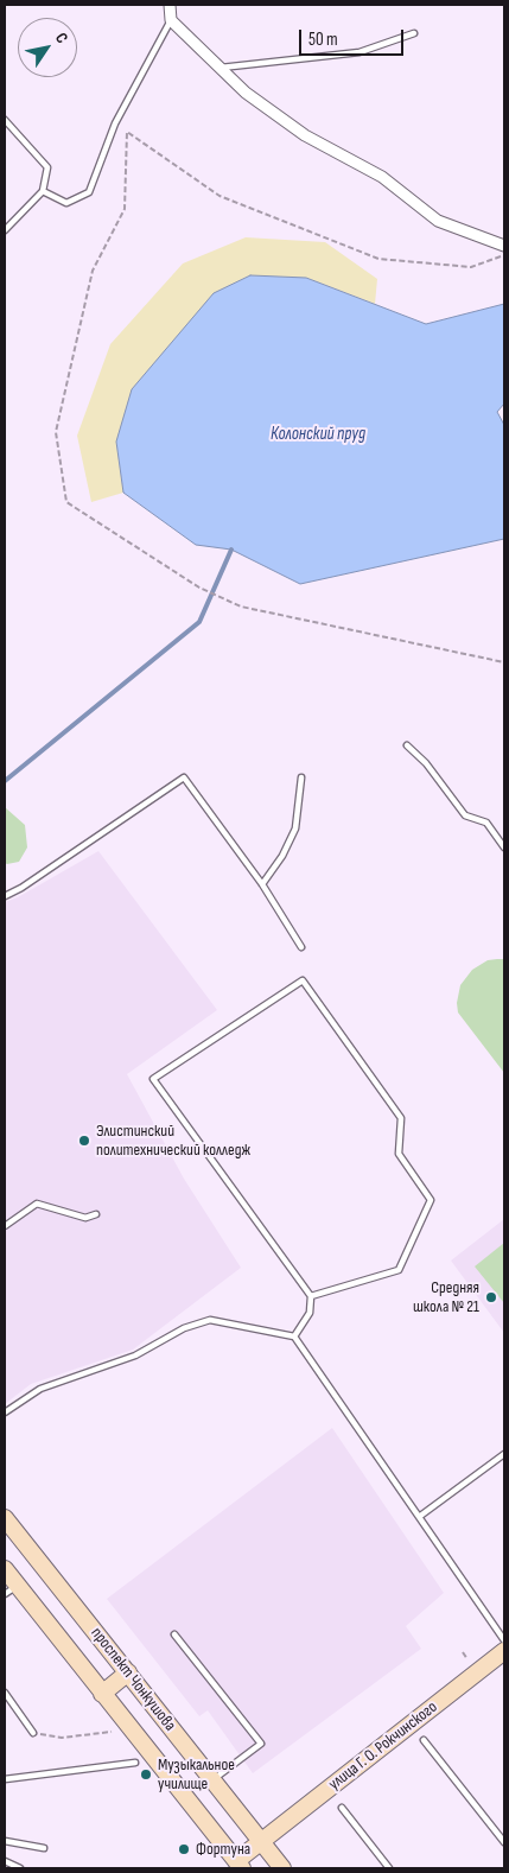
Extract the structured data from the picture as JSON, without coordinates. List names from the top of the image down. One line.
{"streets":{"main road":["проспект Чонкушова","улица Г. О. Рокчинского"]},"crossings":[["проспект Чонкушова","улица Г. О. Рокчинского"]],"water":["Колонский пруд"],"places":["Элистинский политехнический колледж","Средняя школа № 21","Музыкальное училище","Фортуна"],"scale_bar":"50 m","north":"top right"}
